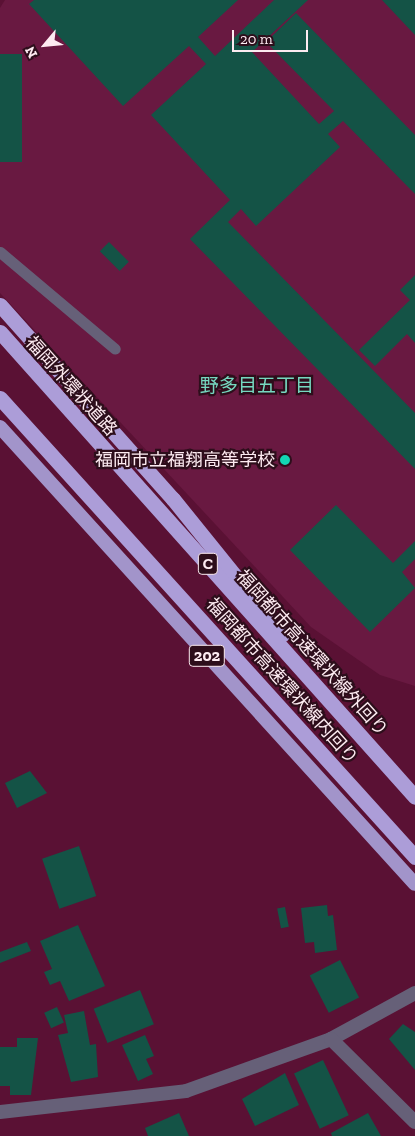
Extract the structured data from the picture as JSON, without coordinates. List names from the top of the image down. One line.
{"streets":{"highway":["福岡外環状道路","C","福岡都市高速環状線外回り","202","福岡都市高速環状線内回り"]},"crossings":[["福岡外環状道路","福岡都市高速環状線外回り"]],"districts":["野多目五丁目"],"places":["福岡市立福翔高等学校"],"scale_bar":"20 m","north":"bottom left"}
